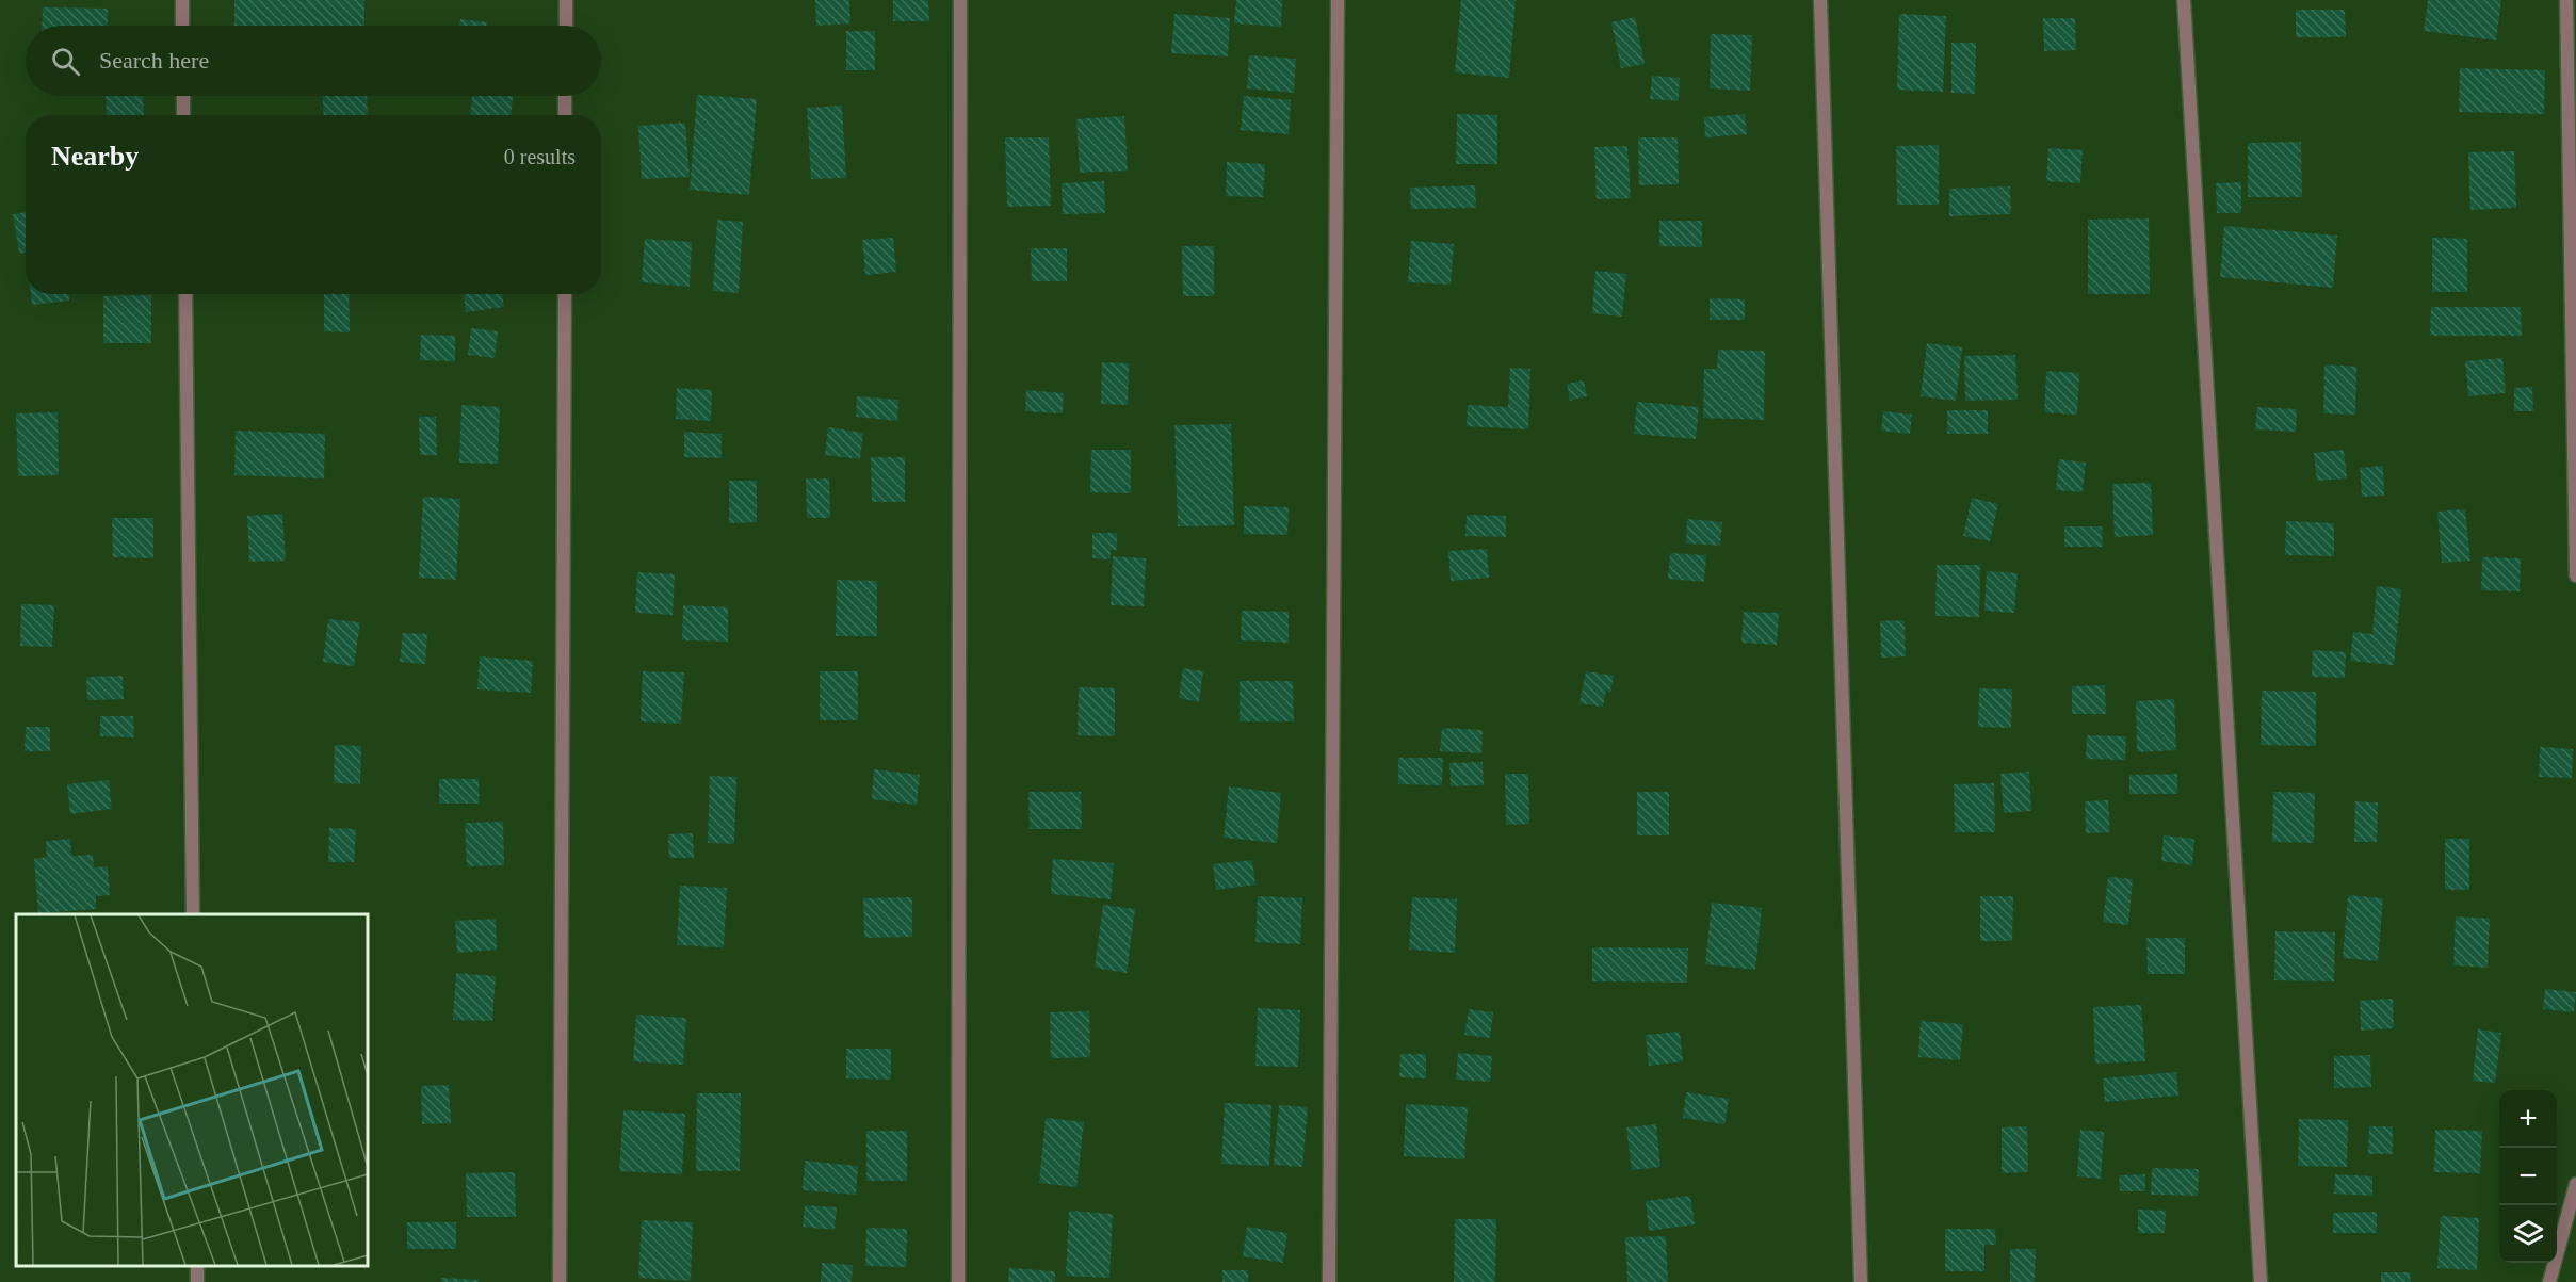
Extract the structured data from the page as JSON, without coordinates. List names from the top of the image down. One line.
{"page":{"search":"Search here","heading":["Nearby","0 results"],"map_buttons":["+","−"]}}
